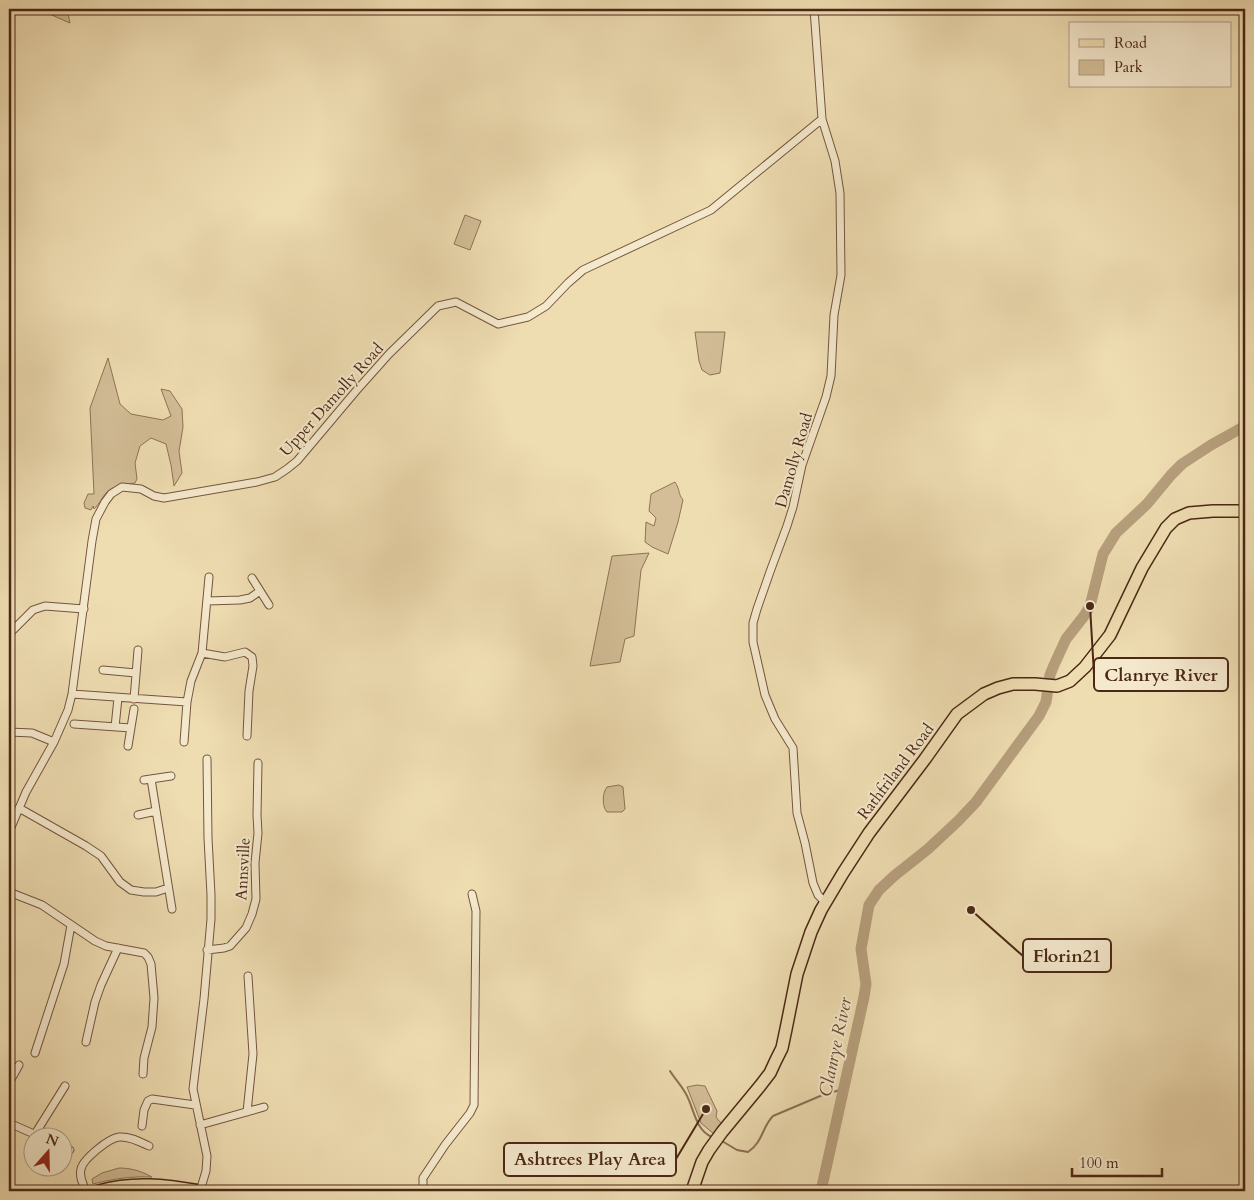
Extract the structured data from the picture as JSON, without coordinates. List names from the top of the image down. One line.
{"streets":{"main road":["Rathfriland Road"],"street":["Upper Damolly Road","Damolly Road","Annsville"]},"crossings":[["Upper Damolly Road","Damolly Road"],["Damolly Road","Rathfriland Road"]],"water":["Clanrye River"],"places":["Clanrye River","Florin21","Ashtrees Play Area"],"legend":["Road","Park"],"scale_bar":"100 m","north":"top"}
